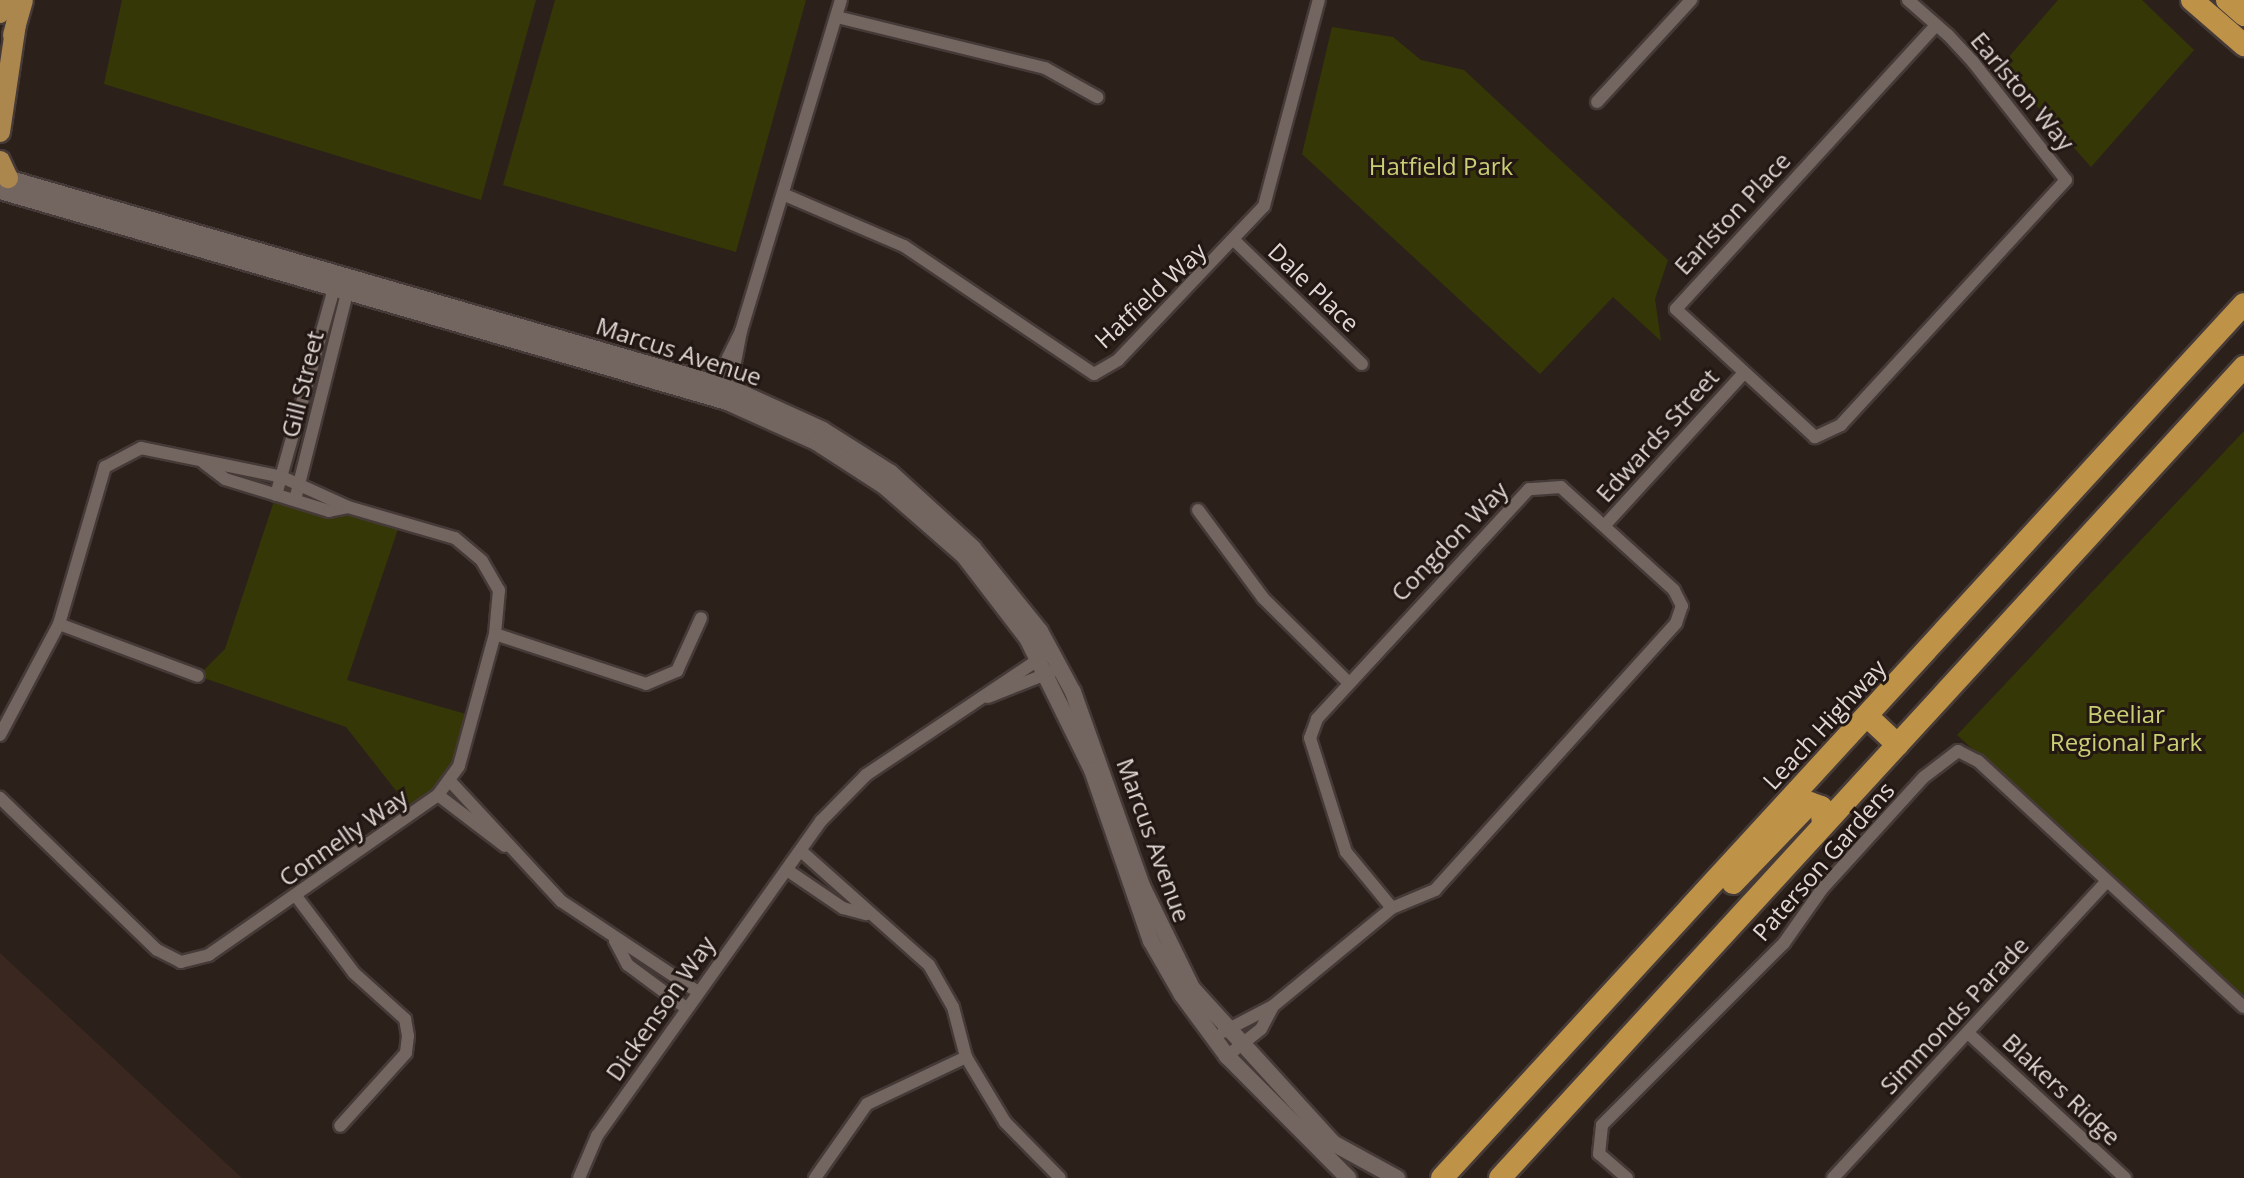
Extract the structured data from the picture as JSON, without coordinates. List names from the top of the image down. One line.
{"streets":{"highway":["Leach Highway"],"street":["Earlston Way","Earlston Place","Dale Place","Hatfield Way","Marcus Avenue","Gill Street","Edwards Street","Congdon Way","Connelly Way","Paterson Gardens","Dickenson Way","Simmonds Parade","Blakers Ridge"]},"crossings":[["Earlston Way","Earlston Place"],["Earlston Place","Edwards Street"],["Dale Place","Hatfield Way"],["Marcus Avenue","Gill Street"],["Marcus Avenue","Congdon Way"],["Marcus Avenue","Dickenson Way"],["Gill Street","Connelly Way"],["Edwards Street","Congdon Way"],["Paterson Gardens","Simmonds Parade"],["Simmonds Parade","Blakers Ridge"]],"parks":["Hatfield Park","Beeliar Regional Park"]}
